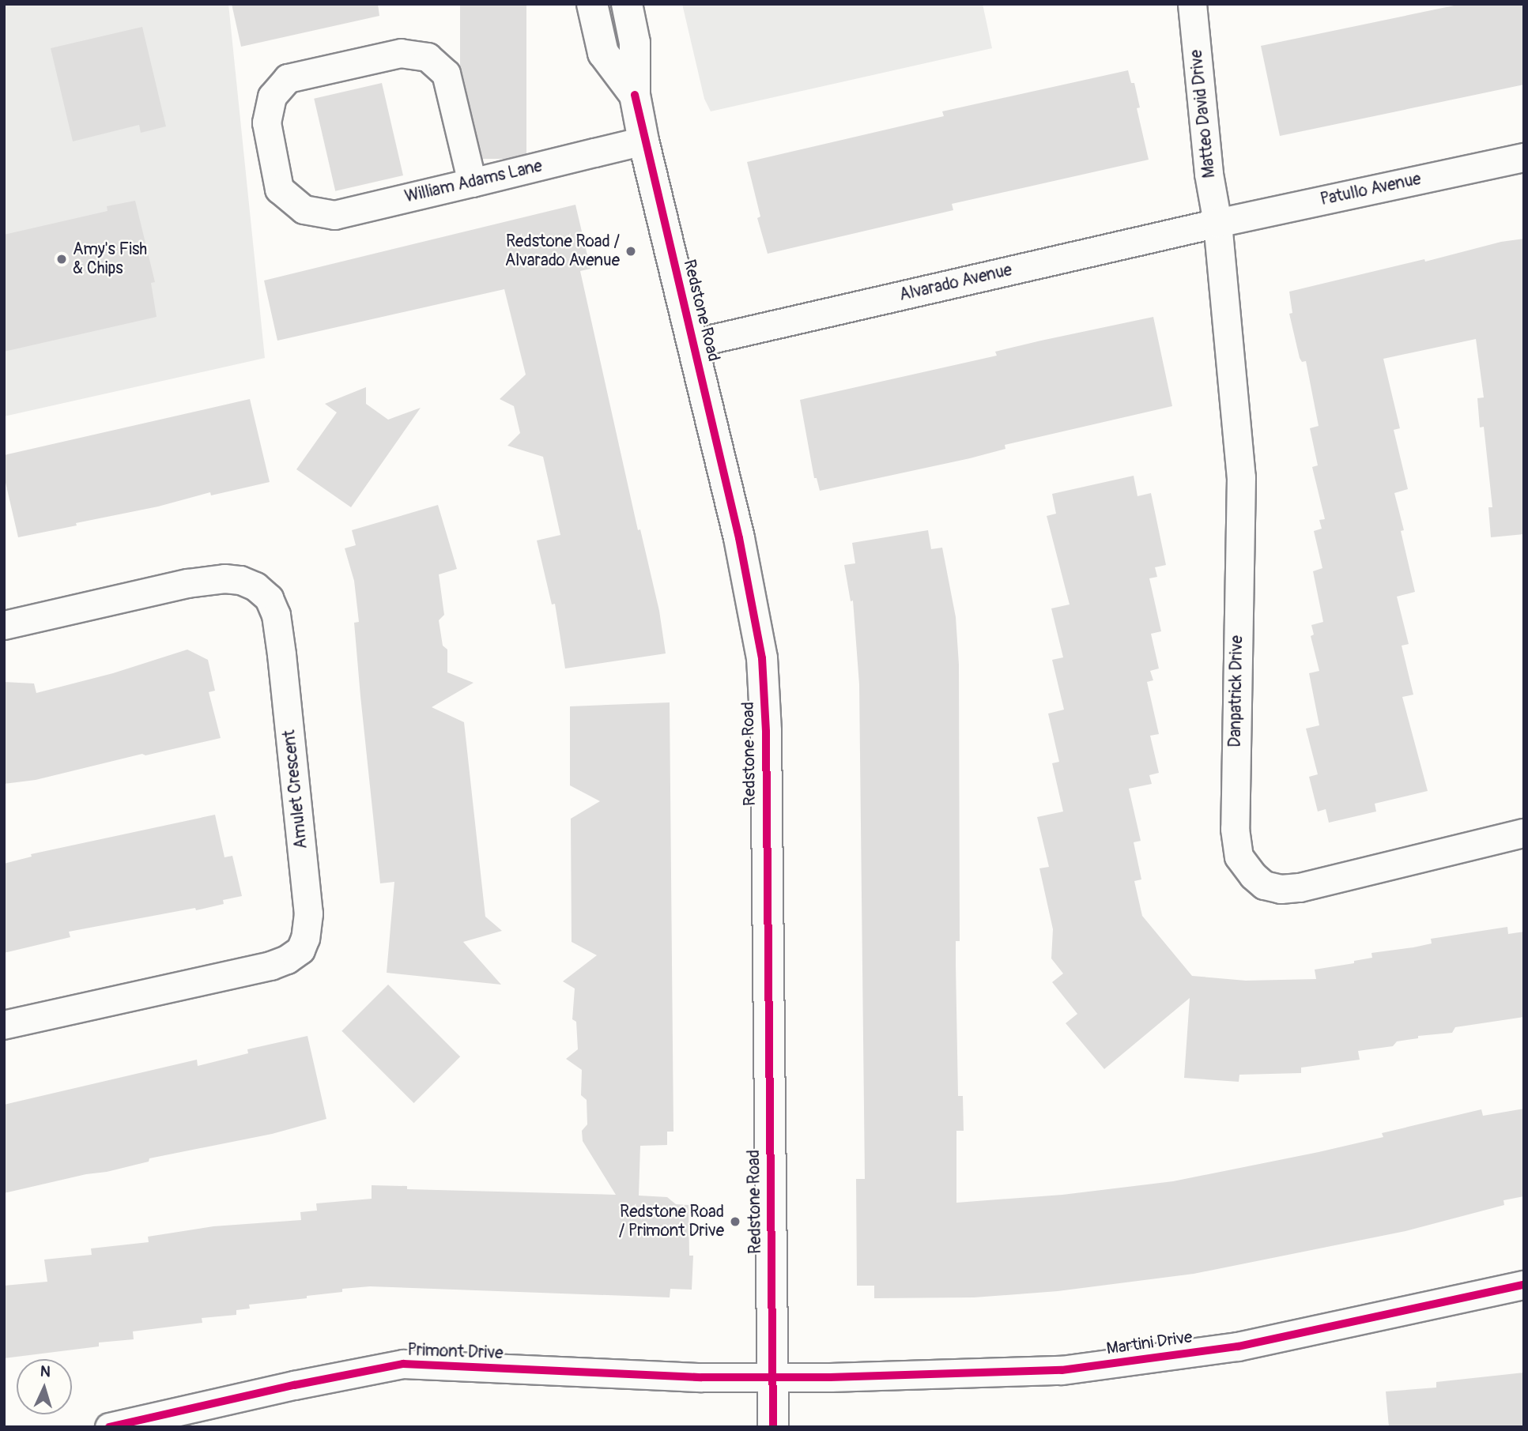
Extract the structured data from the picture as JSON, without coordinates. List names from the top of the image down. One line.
{"streets":{"street":["Matteo David Drive","William Adams Lane","Patullo Avenue","Alvarado Avenue","Redstone Road","Danpatrick Drive","Amulet Crescent","Martini Drive","Primont Drive"]},"crossings":[["Matteo David Drive","Patullo Avenue"],["Matteo David Drive","Alvarado Avenue"],["Matteo David Drive","Danpatrick Drive"],["William Adams Lane","Redstone Road"],["Patullo Avenue","Alvarado Avenue"],["Patullo Avenue","Danpatrick Drive"],["Alvarado Avenue","Redstone Road"],["Alvarado Avenue","Danpatrick Drive"],["Redstone Road","Martini Drive"],["Redstone Road","Primont Drive"],["Martini Drive","Primont Drive"]],"places":["Redstone Road / Alvarado Avenue","Amy's Fish & Chips","Redstone Road / Primont Drive"],"north":"top"}
